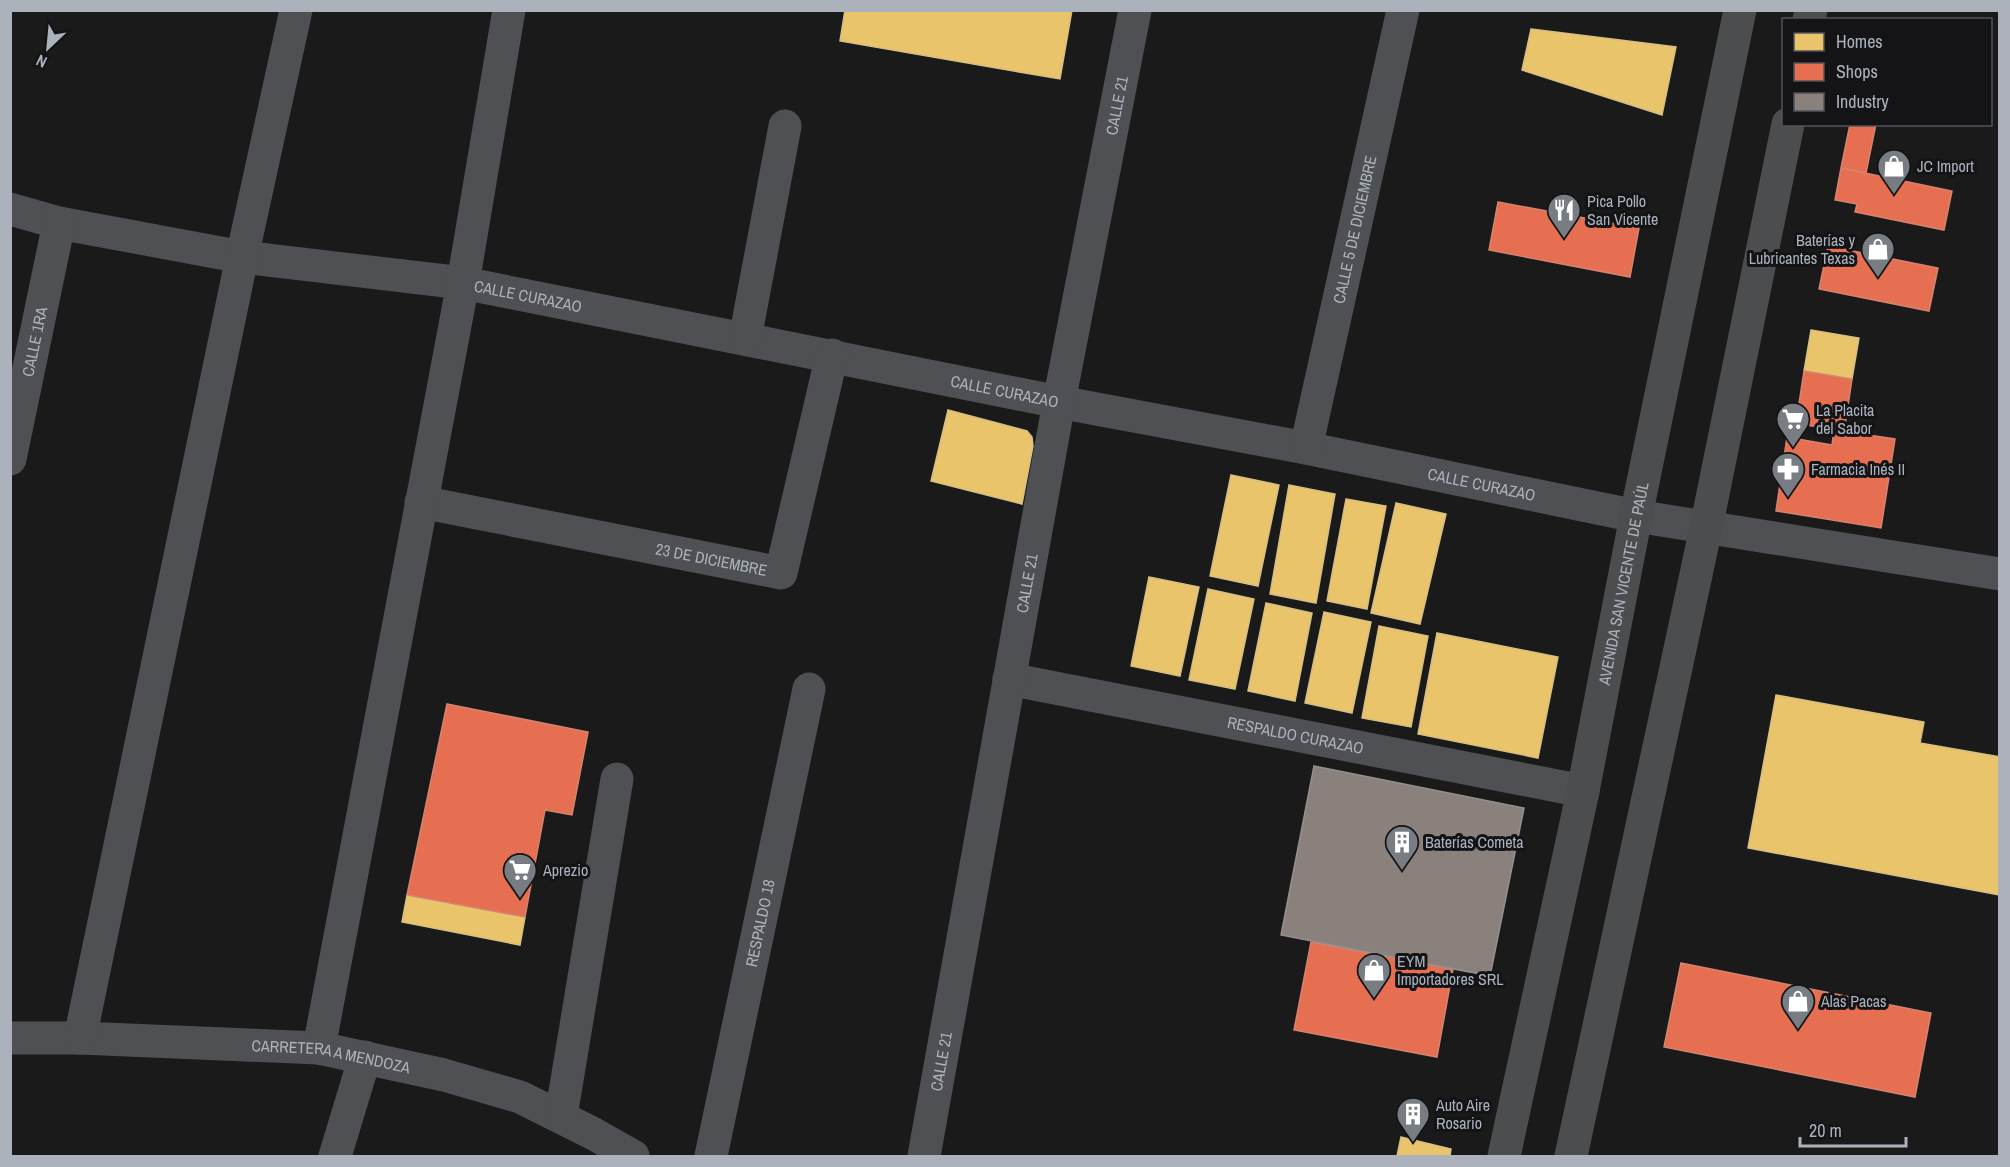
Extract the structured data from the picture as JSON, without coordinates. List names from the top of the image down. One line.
{"streets":{"main road":["AVENIDA SAN VICENTE DE PAÚL"],"street":["CALLE 21","CALLE 5 DE DICIEMBRE","CALLE CURAZAO","CALLE 1RA","23 DE DICIEMBRE","RESPALDO CURAZAO","RESPALDO 18","CARRETERA A MENDOZA"]},"crossings":[["CALLE 21","CALLE CURAZAO"],["CALLE 21","RESPALDO CURAZAO"],["CALLE 5 DE DICIEMBRE","CALLE CURAZAO"],["CALLE CURAZAO","CALLE 1RA"],["CALLE CURAZAO","23 DE DICIEMBRE"],["CALLE CURAZAO","AVENIDA SAN VICENTE DE PAÚL"],["AVENIDA SAN VICENTE DE PAÚL","RESPALDO CURAZAO"]],"places":{"shop":["JC Import","Baterías y Lubricantes Texas","EYM Importadores SRL","Alas Pacas"],"restaurant":["Pica Pollo San Vicente"],"supermarket":["La Placita del Sabor","Aprezio"],"pharmacy":["Farmacia Inés II"],"building":["Baterías Cometa","Auto Aire Rosario"]},"legend":["Homes","Shops","Industry"],"scale_bar":"20 m","north":"bottom left"}
